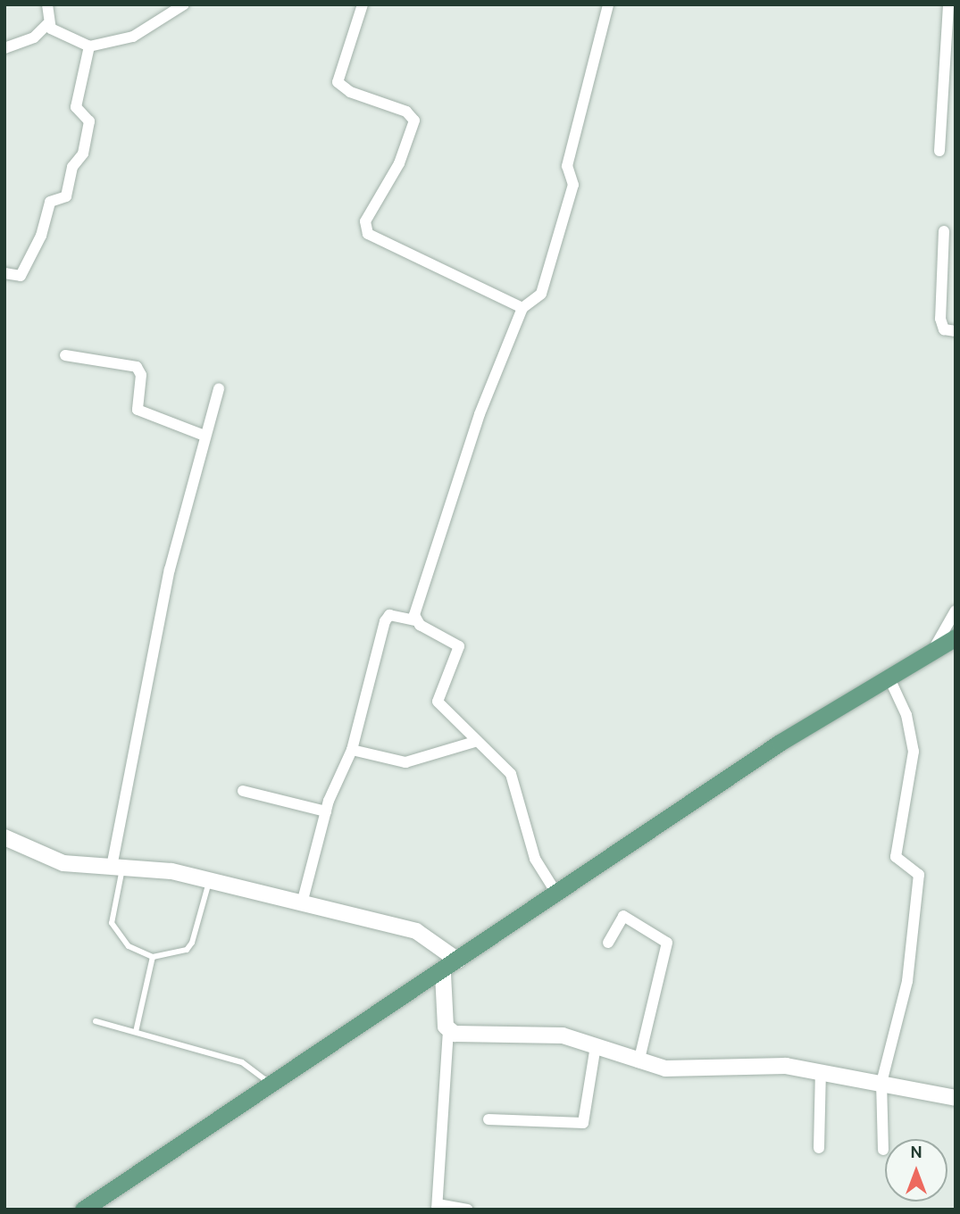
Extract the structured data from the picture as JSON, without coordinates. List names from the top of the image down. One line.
{"north":"top"}
